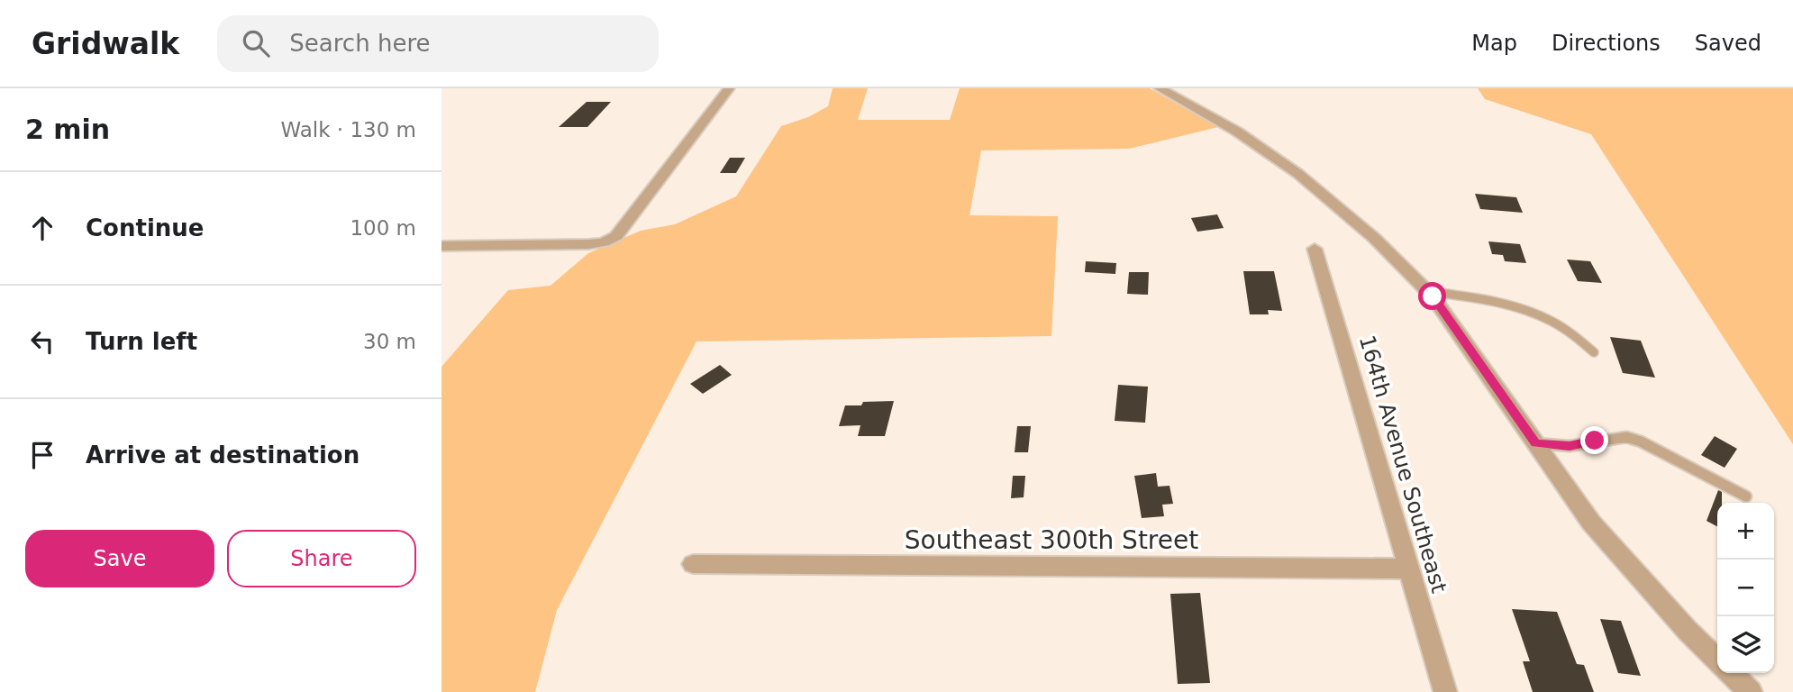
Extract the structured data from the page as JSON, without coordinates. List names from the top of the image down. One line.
{"streets":{"street":["164th Avenue Southeast","Southeast 300th Street"]},"crossings":[["164th Avenue Southeast","Southeast 300th Street"]],"page":{"header":"Gridwalk","search":"Search here","nav":["Map","Directions","Saved"],"heading":["2 min","Walk · 130 m"],"list":[["Continue","100 m"],["Turn left","30 m"],"Arrive at destination"],"map_buttons":["+","−"],"buttons":["Save","Share"]}}
